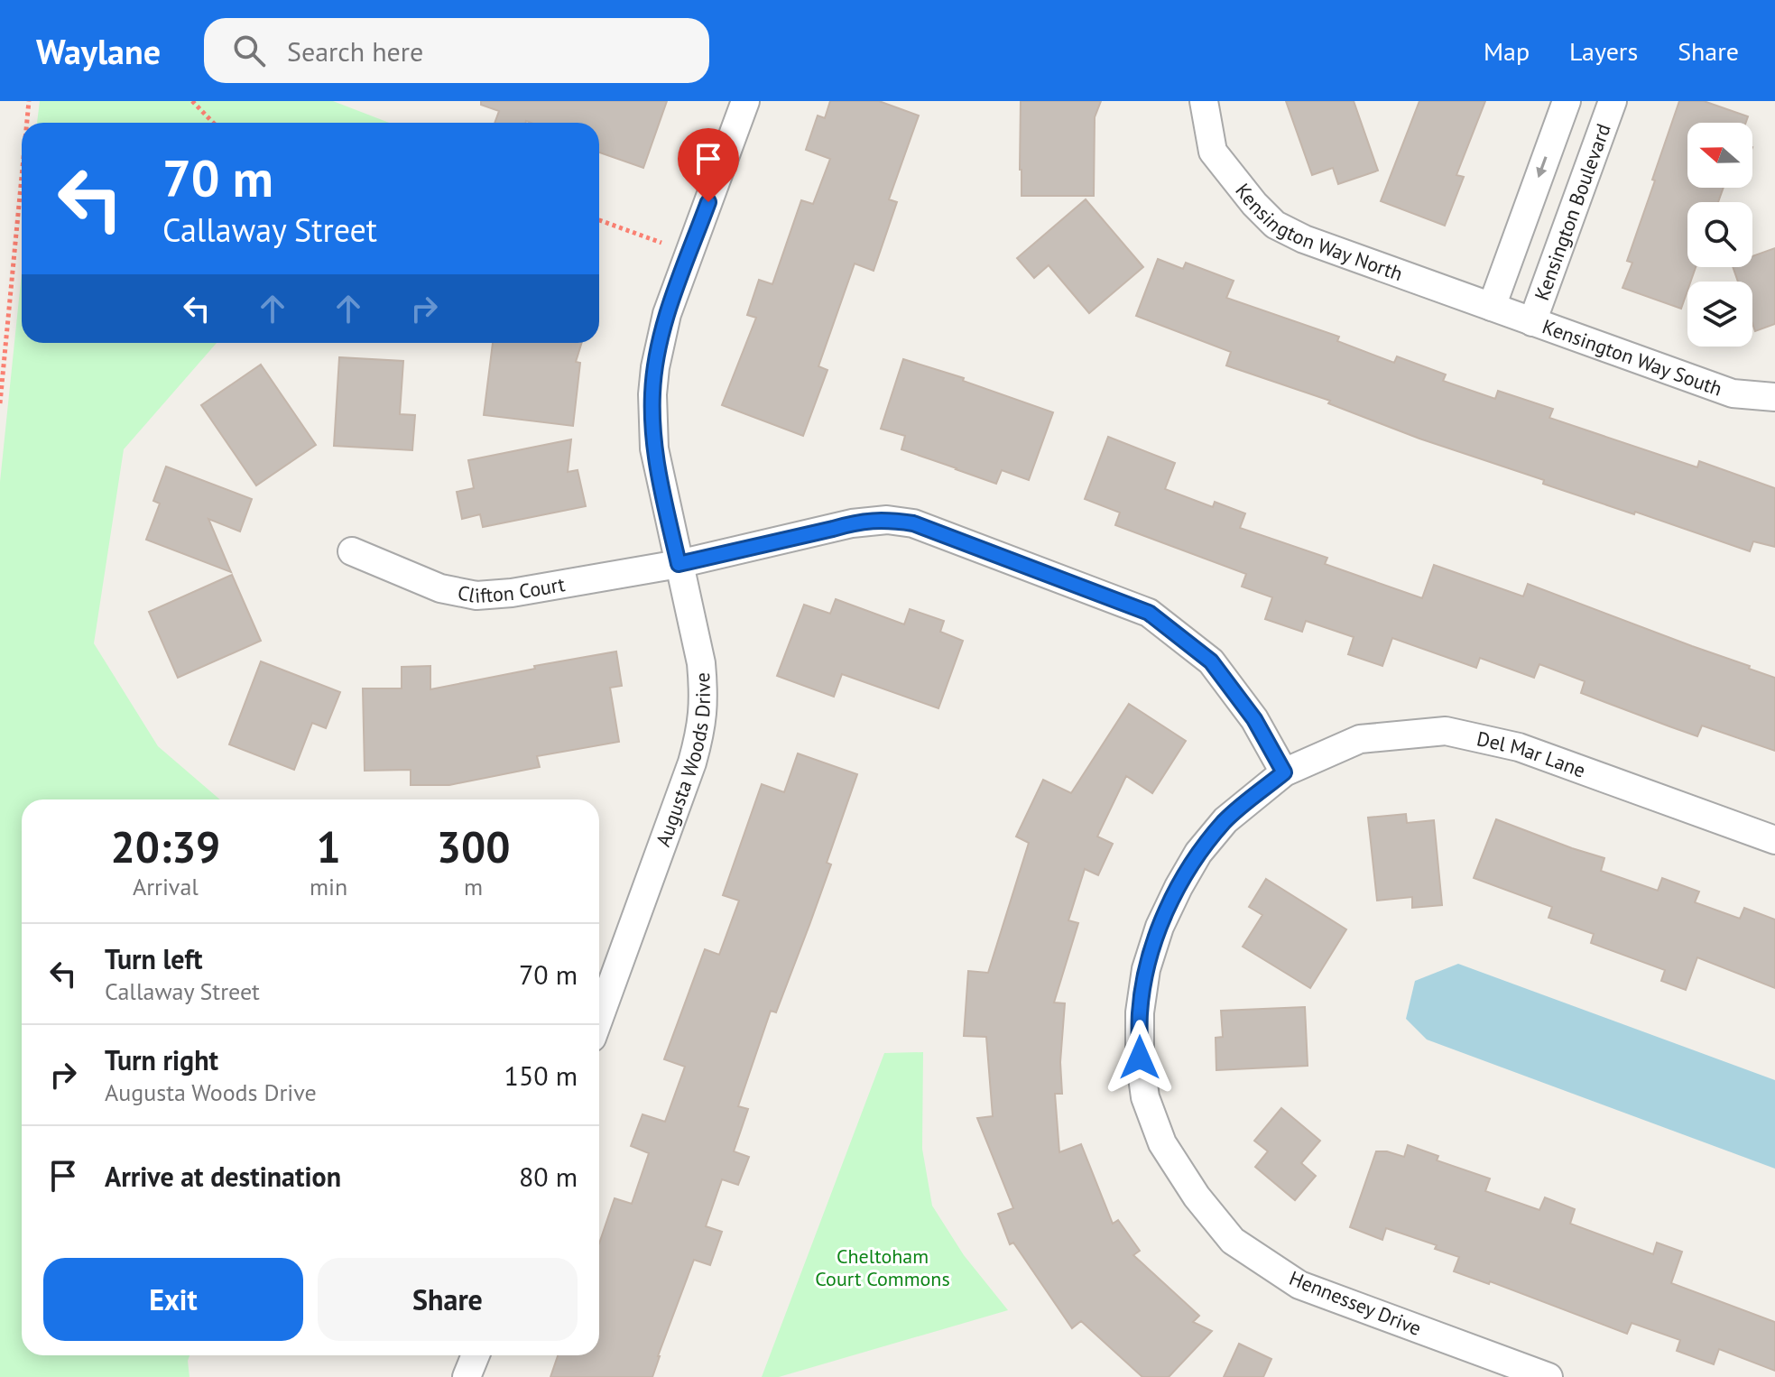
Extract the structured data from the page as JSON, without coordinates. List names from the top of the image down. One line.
{"streets":{"street":["Kensington Boulevard","Kensington Way North","Kensington Way South","Clifton Court","Del Mar Lane","Augusta Woods Drive","Hennessey Drive"]},"crossings":[["Kensington Boulevard","Kensington Way South"],["Kensington Way North","Kensington Way South"],["Clifton Court","Del Mar Lane"],["Clifton Court","Augusta Woods Drive"],["Clifton Court","Hennessey Drive"],["Del Mar Lane","Hennessey Drive"]],"parks":["Cheltoham Court Commons"],"north":"left","page":{"header":"Waylane","search":"Search here","nav":["Map","Layers","Share"],"turn":["70 m","Callaway Street"],"eta":["20:39","Arrival","1","min","300","m"],"list":[{"name":"Turn left","note":"Callaway Street","value":"70 m"},{"name":"Turn right","note":"Augusta Woods Drive","value":"150 m"},{"name":"Arrive at destination","value":"80 m"}],"buttons":["Exit","Share"]}}
